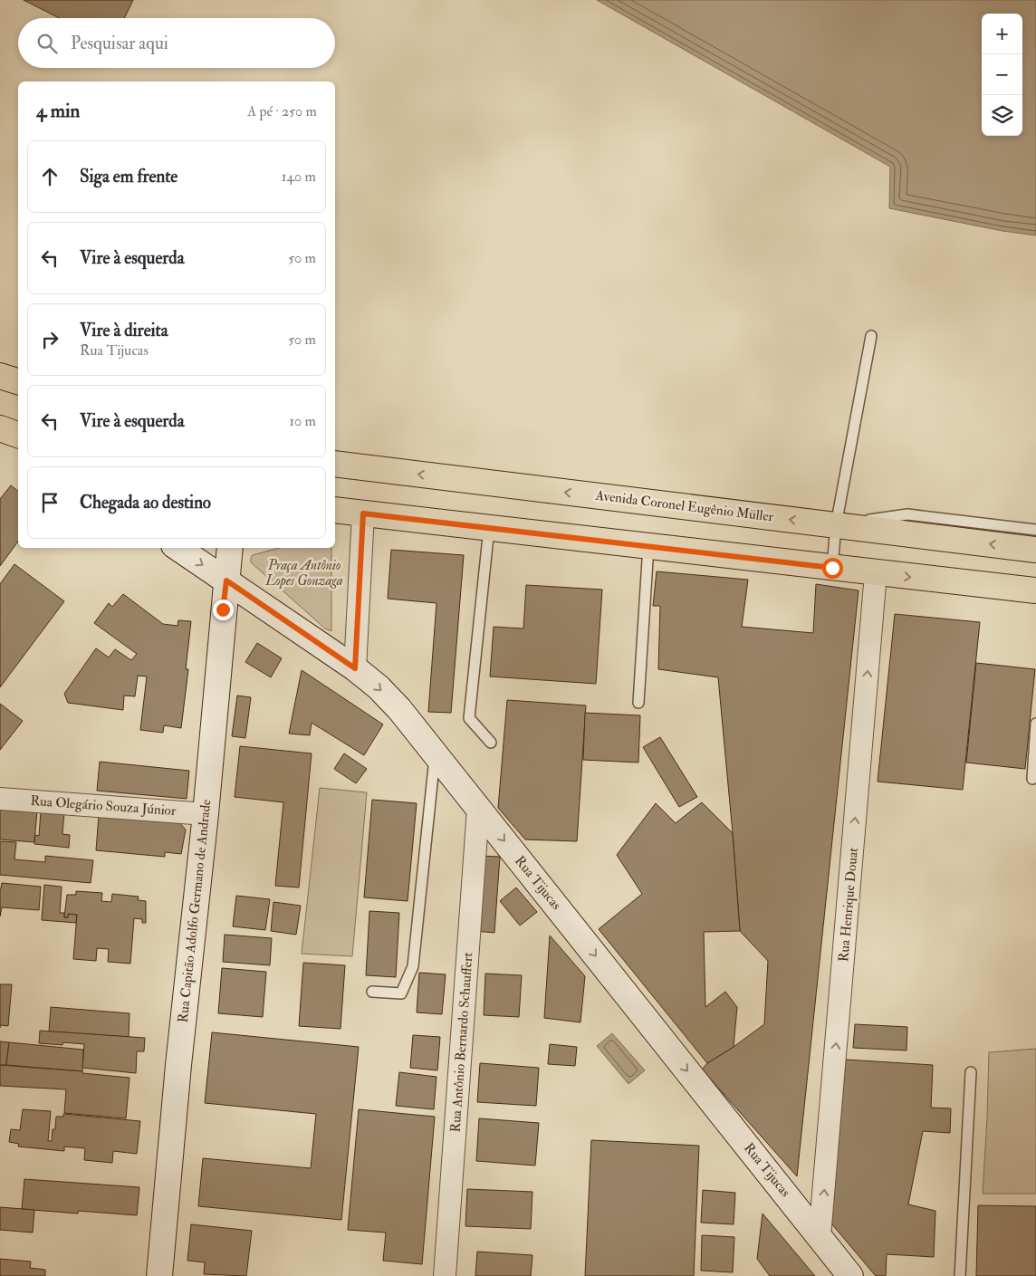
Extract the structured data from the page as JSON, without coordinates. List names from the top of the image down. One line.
{"streets":{"main road":["Avenida Coronel Eugênio Müller"],"street":["Rua Olegário Souza Júnior","Rua Tijucas","Rua Henrique Douat","Rua Capitão Adolfo Germano de Andrade","Rua Antônio Bernardo Schauffert"]},"crossings":[["Rua Olegário Souza Júnior","Rua Capitão Adolfo Germano de Andrade"],["Rua Tijucas","Rua Henrique Douat"],["Rua Tijucas","Rua Capitão Adolfo Germano de Andrade"],["Rua Tijucas","Rua Antônio Bernardo Schauffert"]],"one_way":["Rua Tijucas","Rua Henrique Douat"],"parks":["Praça Antônio Lopes Gonzaga"],"page":{"map_buttons":["+","−"],"search":"Pesquisar aqui","heading":["4 min","A pé · 250 m"],"list":[["Siga em frente","140 m"],["Vire à esquerda","50 m"],["Vire à direita","Rua Tijucas","50 m"],["Vire à esquerda","10 m"],"Chegada ao destino"]}}
